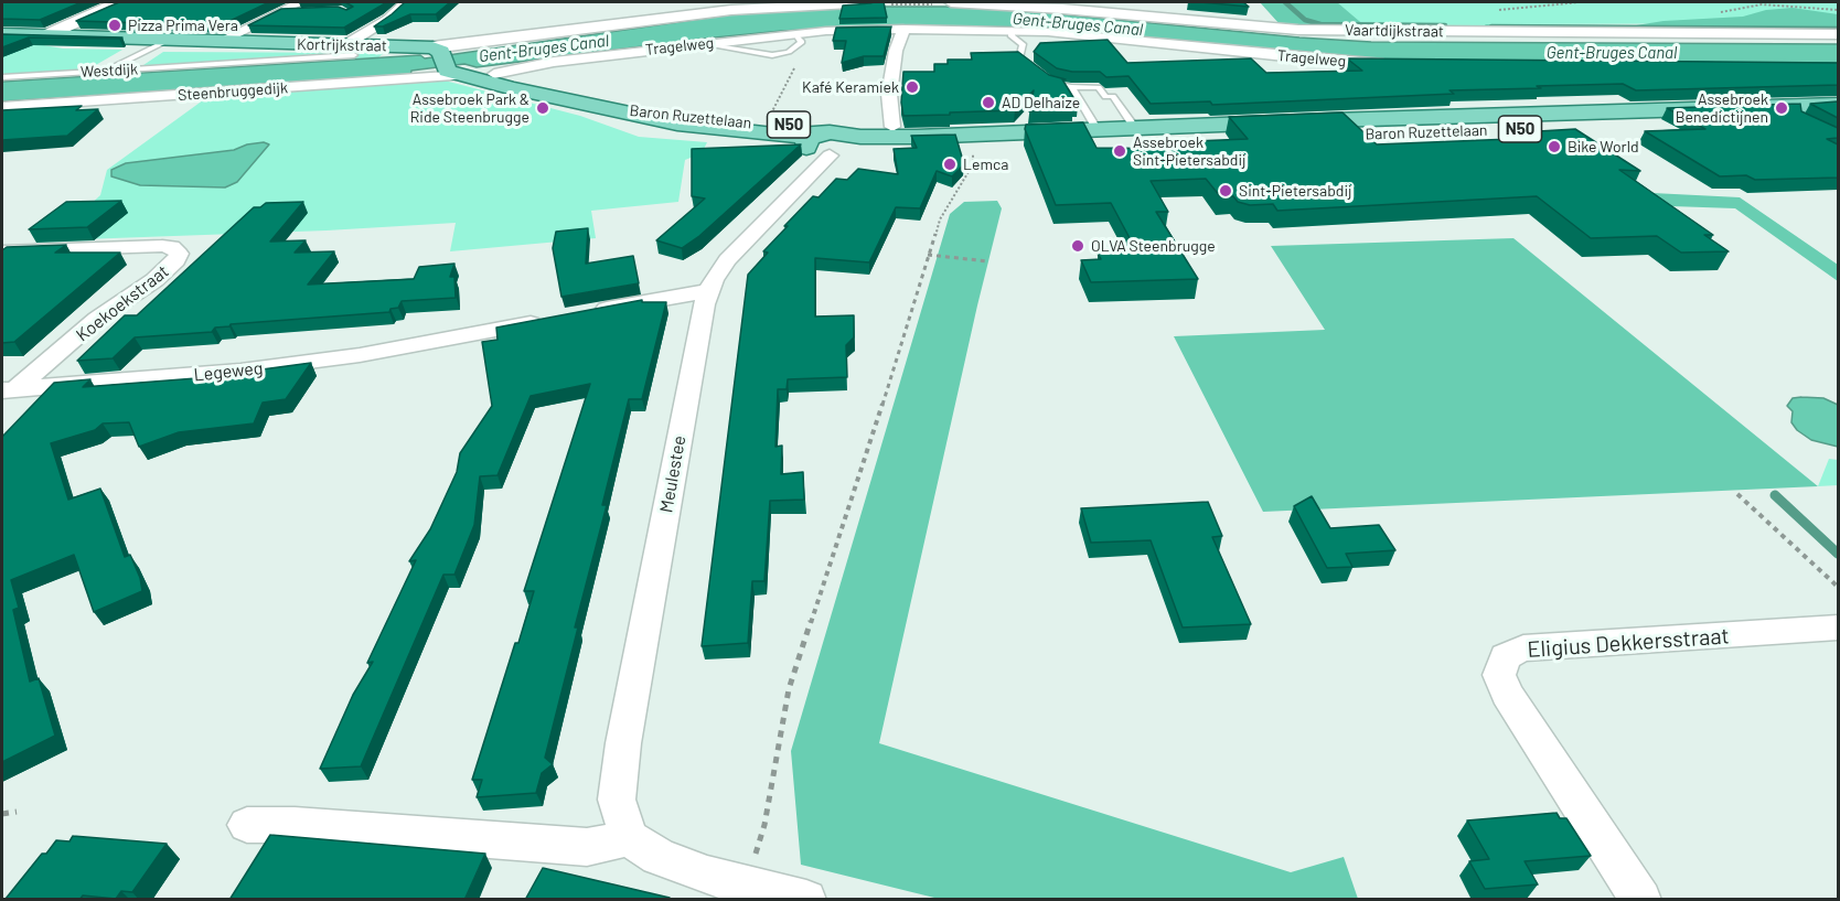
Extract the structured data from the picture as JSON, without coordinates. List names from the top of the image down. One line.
{"streets":{"main road":["Kortrijkstraat","Baron Ruzettelaan","N50"],"street":["Vaartdijkstraat","Tragelweg","Steenbruggedijk","Koekoekstraat","Legeweg","Meulestee","Eligius Dekkersstraat"],"lane":["Westdijk"]},"crossings":[["Kortrijkstraat","Westdijk"],["Kortrijkstraat","Steenbruggedijk"],["Kortrijkstraat","Baron Ruzettelaan"],["Kortrijkstraat","N50"],["Steenbruggedijk","Baron Ruzettelaan"],["Baron Ruzettelaan","Meulestee"],["Koekoekstraat","Legeweg"]],"water":["Gent-Bruges Canal"],"places":["Pizza Prima Vera","Kafé Keramiek","AD Delhaize","Assebroek Park & Ride Steenbrugge","Assebroek Benedictijnen","Bike World","Assebroek Sint-Pietersabdij","Lemca","Sint-Pietersabdij","OLVA Steenbrugge"]}
